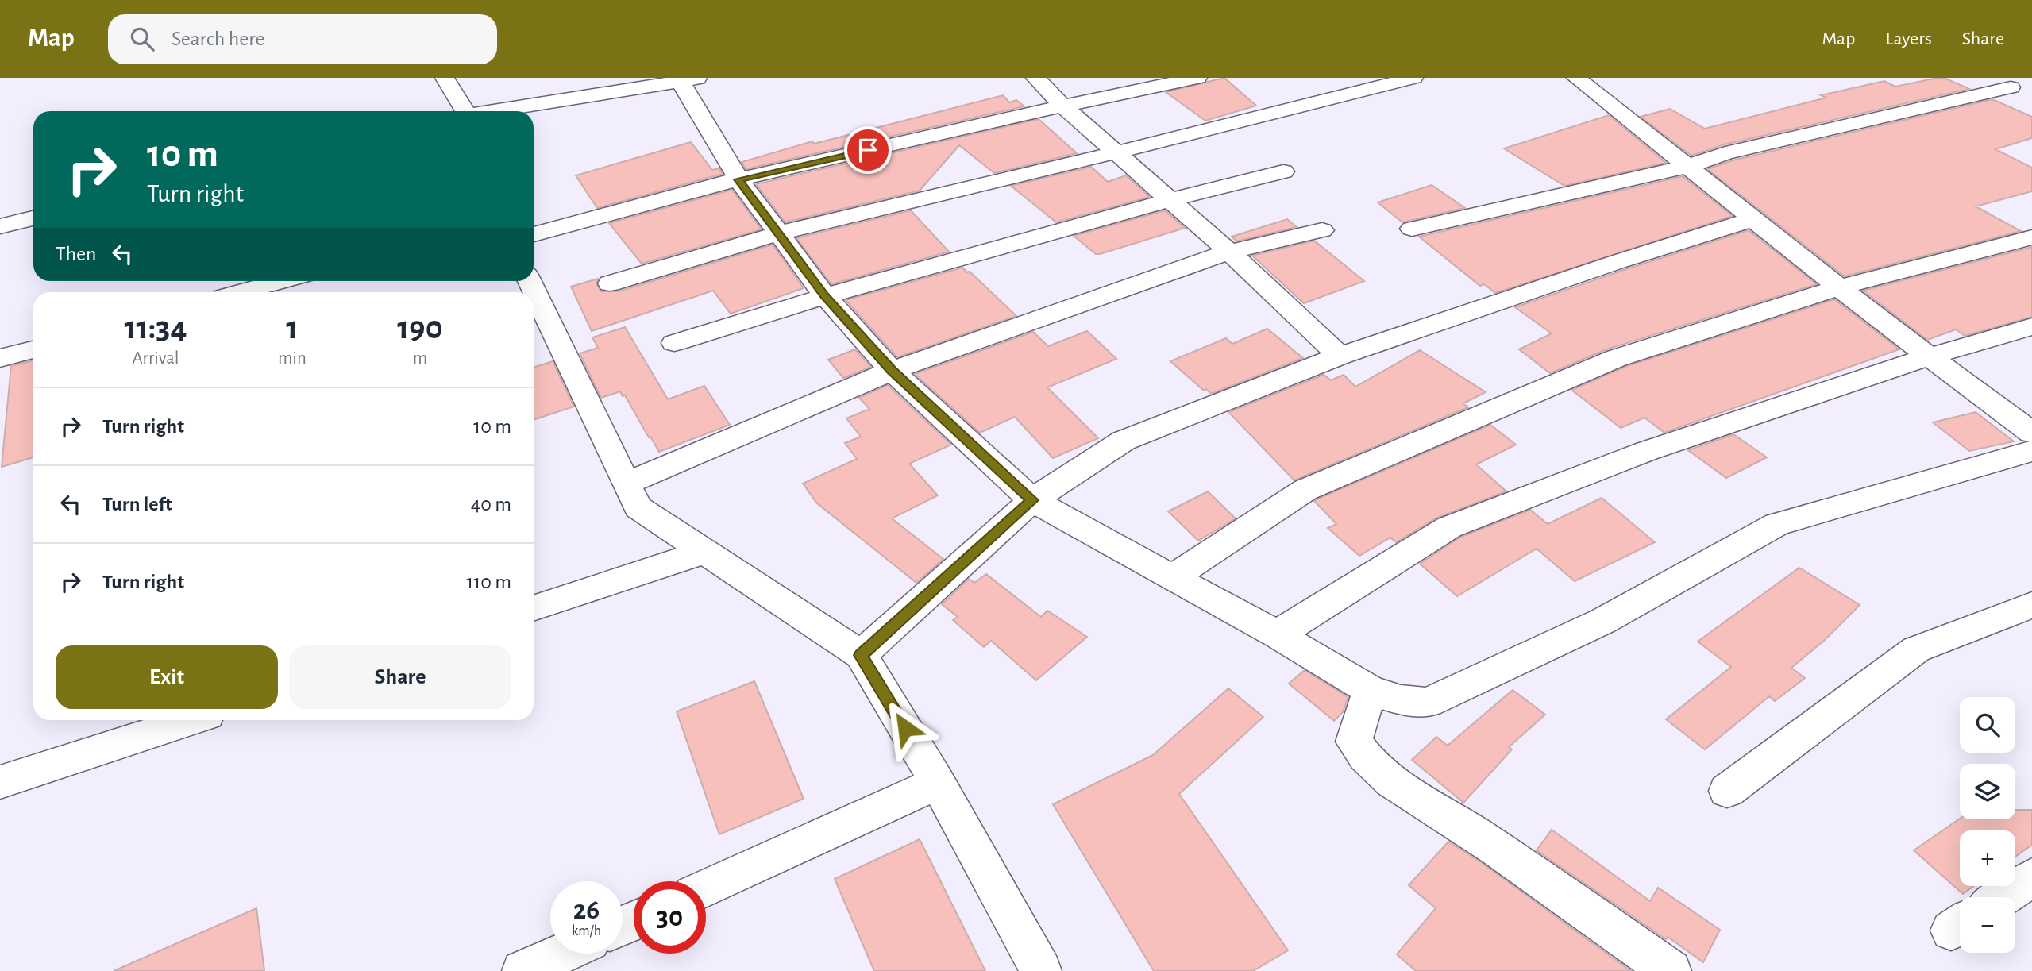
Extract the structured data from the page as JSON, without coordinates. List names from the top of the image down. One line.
{"page":{"header":"Map","search":"Search here","nav":["Map","Layers","Share"],"turn":["10 m","Turn right"],"then":"Then","eta":["11:34","Arrival","1","min","190","m"],"list":[{"name":"Turn right","value":"10 m"},{"name":"Turn left","value":"40 m"},{"name":"Turn right","value":"110 m"}],"buttons":["Exit","Share"],"map_buttons":["+","−"],"speed":"26 km/h","limit":"30"}}
